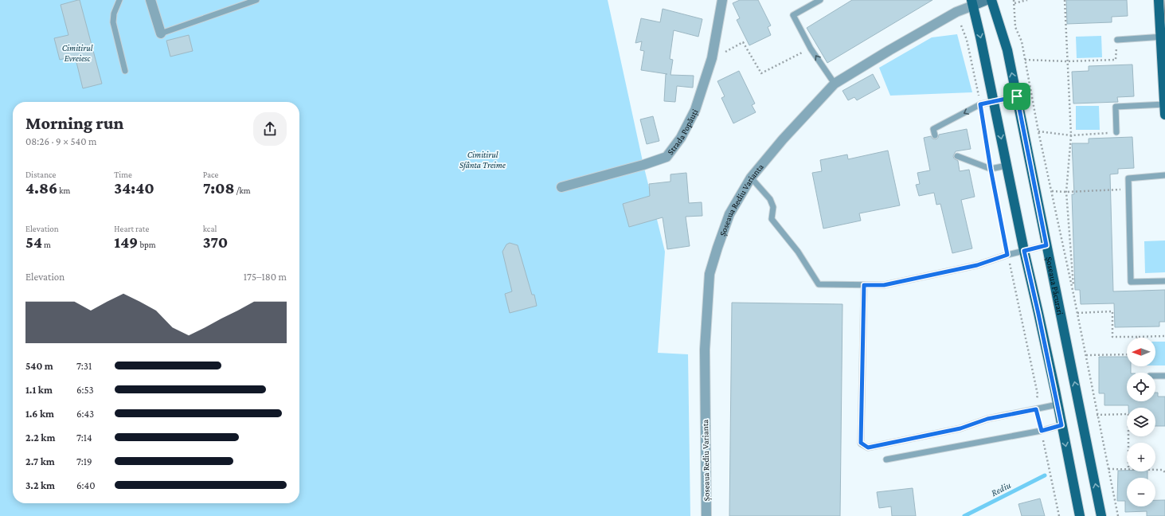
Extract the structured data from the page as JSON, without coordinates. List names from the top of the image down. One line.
{"streets":{"main road":["Șoseaua Păcurari"],"street":["Strada Popăuți","Șoseaua Rediu Varianta"]},"water":["Rediu"],"parks":["Cimitirul Evreiesc","Cimitirul Sfânta Treime"],"north":"left","page":{"heading":["Morning run","08:26 · 9 × 540 m"],"stats":[["Distance","4.86 km"],["Time","34:40"],["Pace","7:08 /km"],["Elevation","54 m"],["Heart rate","149 bpm"],["kcal","370"]],"chart":["Elevation","175–180 m"],"map_buttons":["+","−"],"list":[{"name":"540 m","note":"7:31"},{"name":"1.1 km","note":"6:53"},{"name":"1.6 km","note":"6:43"},{"name":"2.2 km","note":"7:14"},{"name":"2.7 km","note":"7:19"},{"name":"3.2 km","note":"6:40"}]}}
